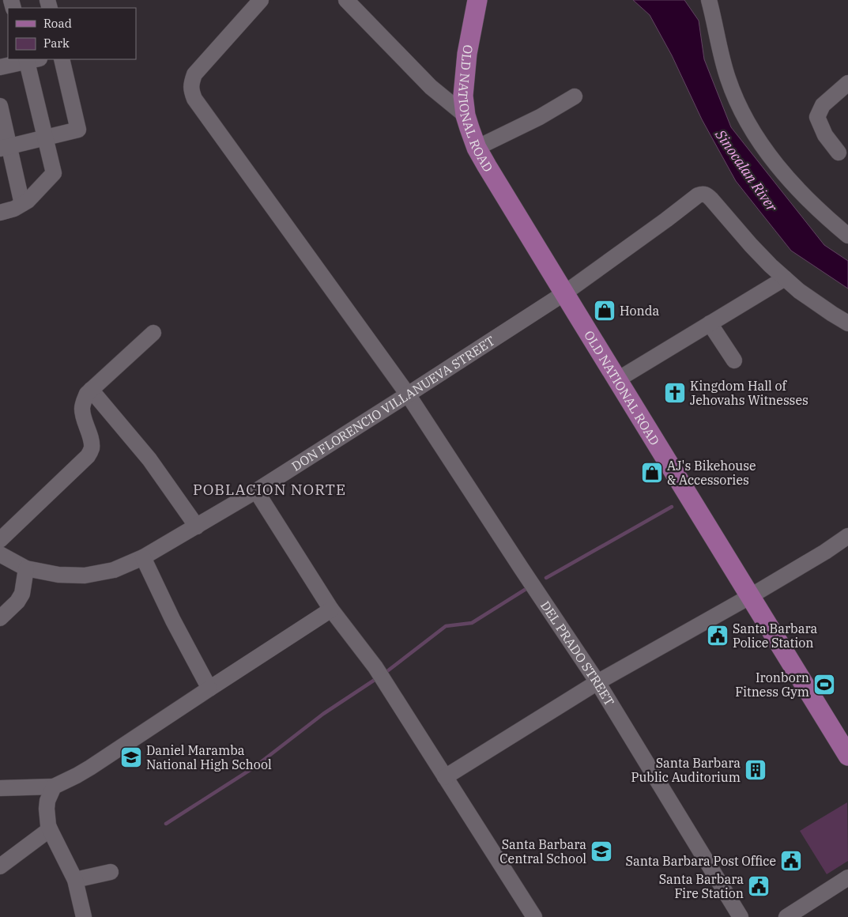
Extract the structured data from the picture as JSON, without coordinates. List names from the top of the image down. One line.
{"streets":{"main road":["OLD NATIONAL ROAD"],"street":["DON FLORENCIO VILLANUEVA STREET","DEL PRADO STREET"]},"crossings":[["OLD NATIONAL ROAD","DON FLORENCIO VILLANUEVA STREET"],["DON FLORENCIO VILLANUEVA STREET","DEL PRADO STREET"]],"districts":["POBLACION NORTE"],"water":["Sinocalan River"],"places":{"shop":["Honda","AJ's Bikehouse & Accessories"],"church":["Kingdom Hall of Jehovahs Witnesses"],"public building":["Santa Barbara Police Station","Santa Barbara Post Office","Santa Barbara Fire Station"],"sports":["Ironborn Fitness Gym"],"school or university":["Daniel Maramba National High School","Santa Barbara Central School"],"building":["Santa Barbara Public Auditorium"]},"legend":["Road","Park"]}
